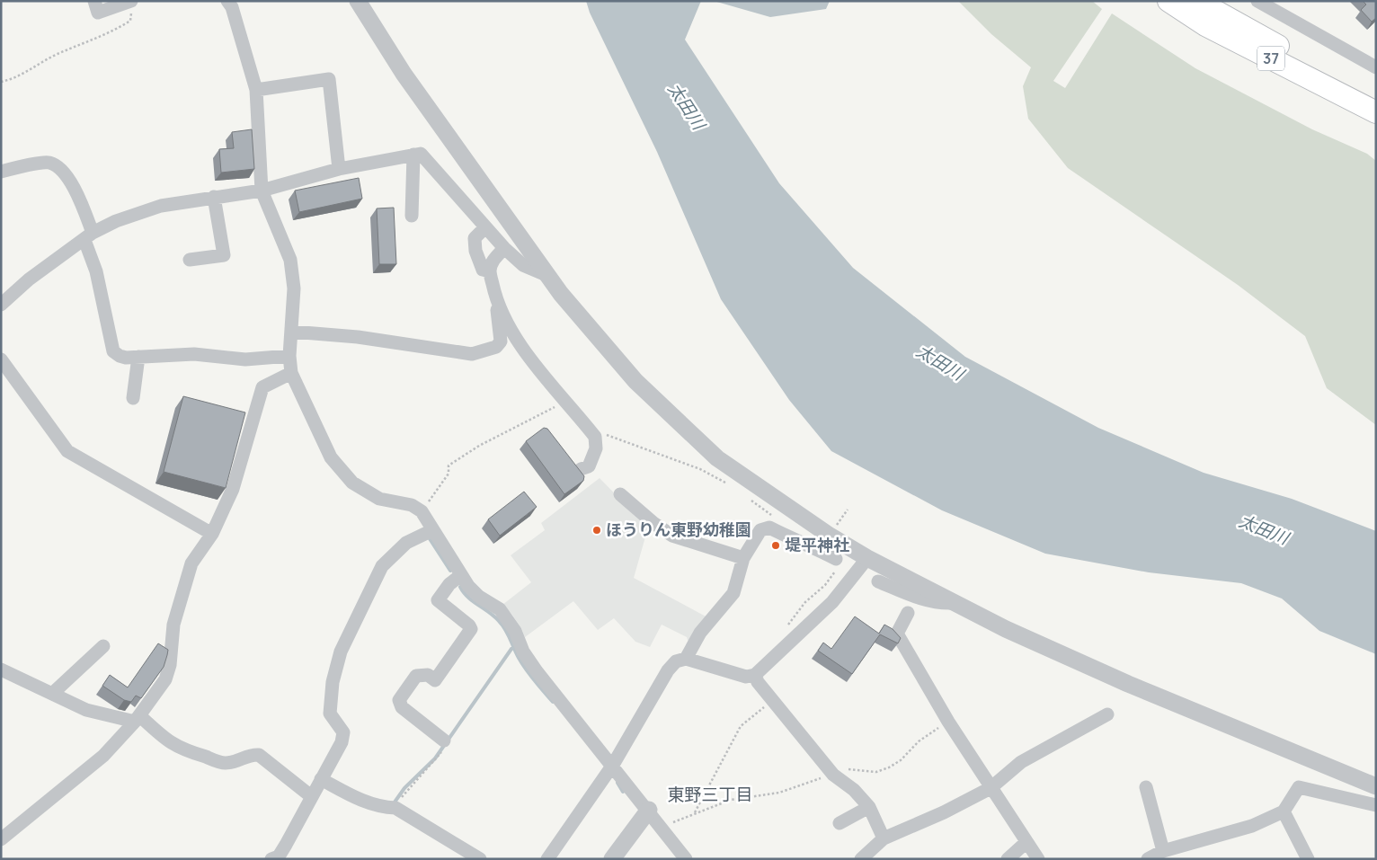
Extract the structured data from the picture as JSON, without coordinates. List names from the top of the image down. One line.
{"streets":{"main road":["37"]},"districts":["東野三丁目"],"water":["太田川"],"places":["ほうりん東野幼稚園","堤平神社"]}
